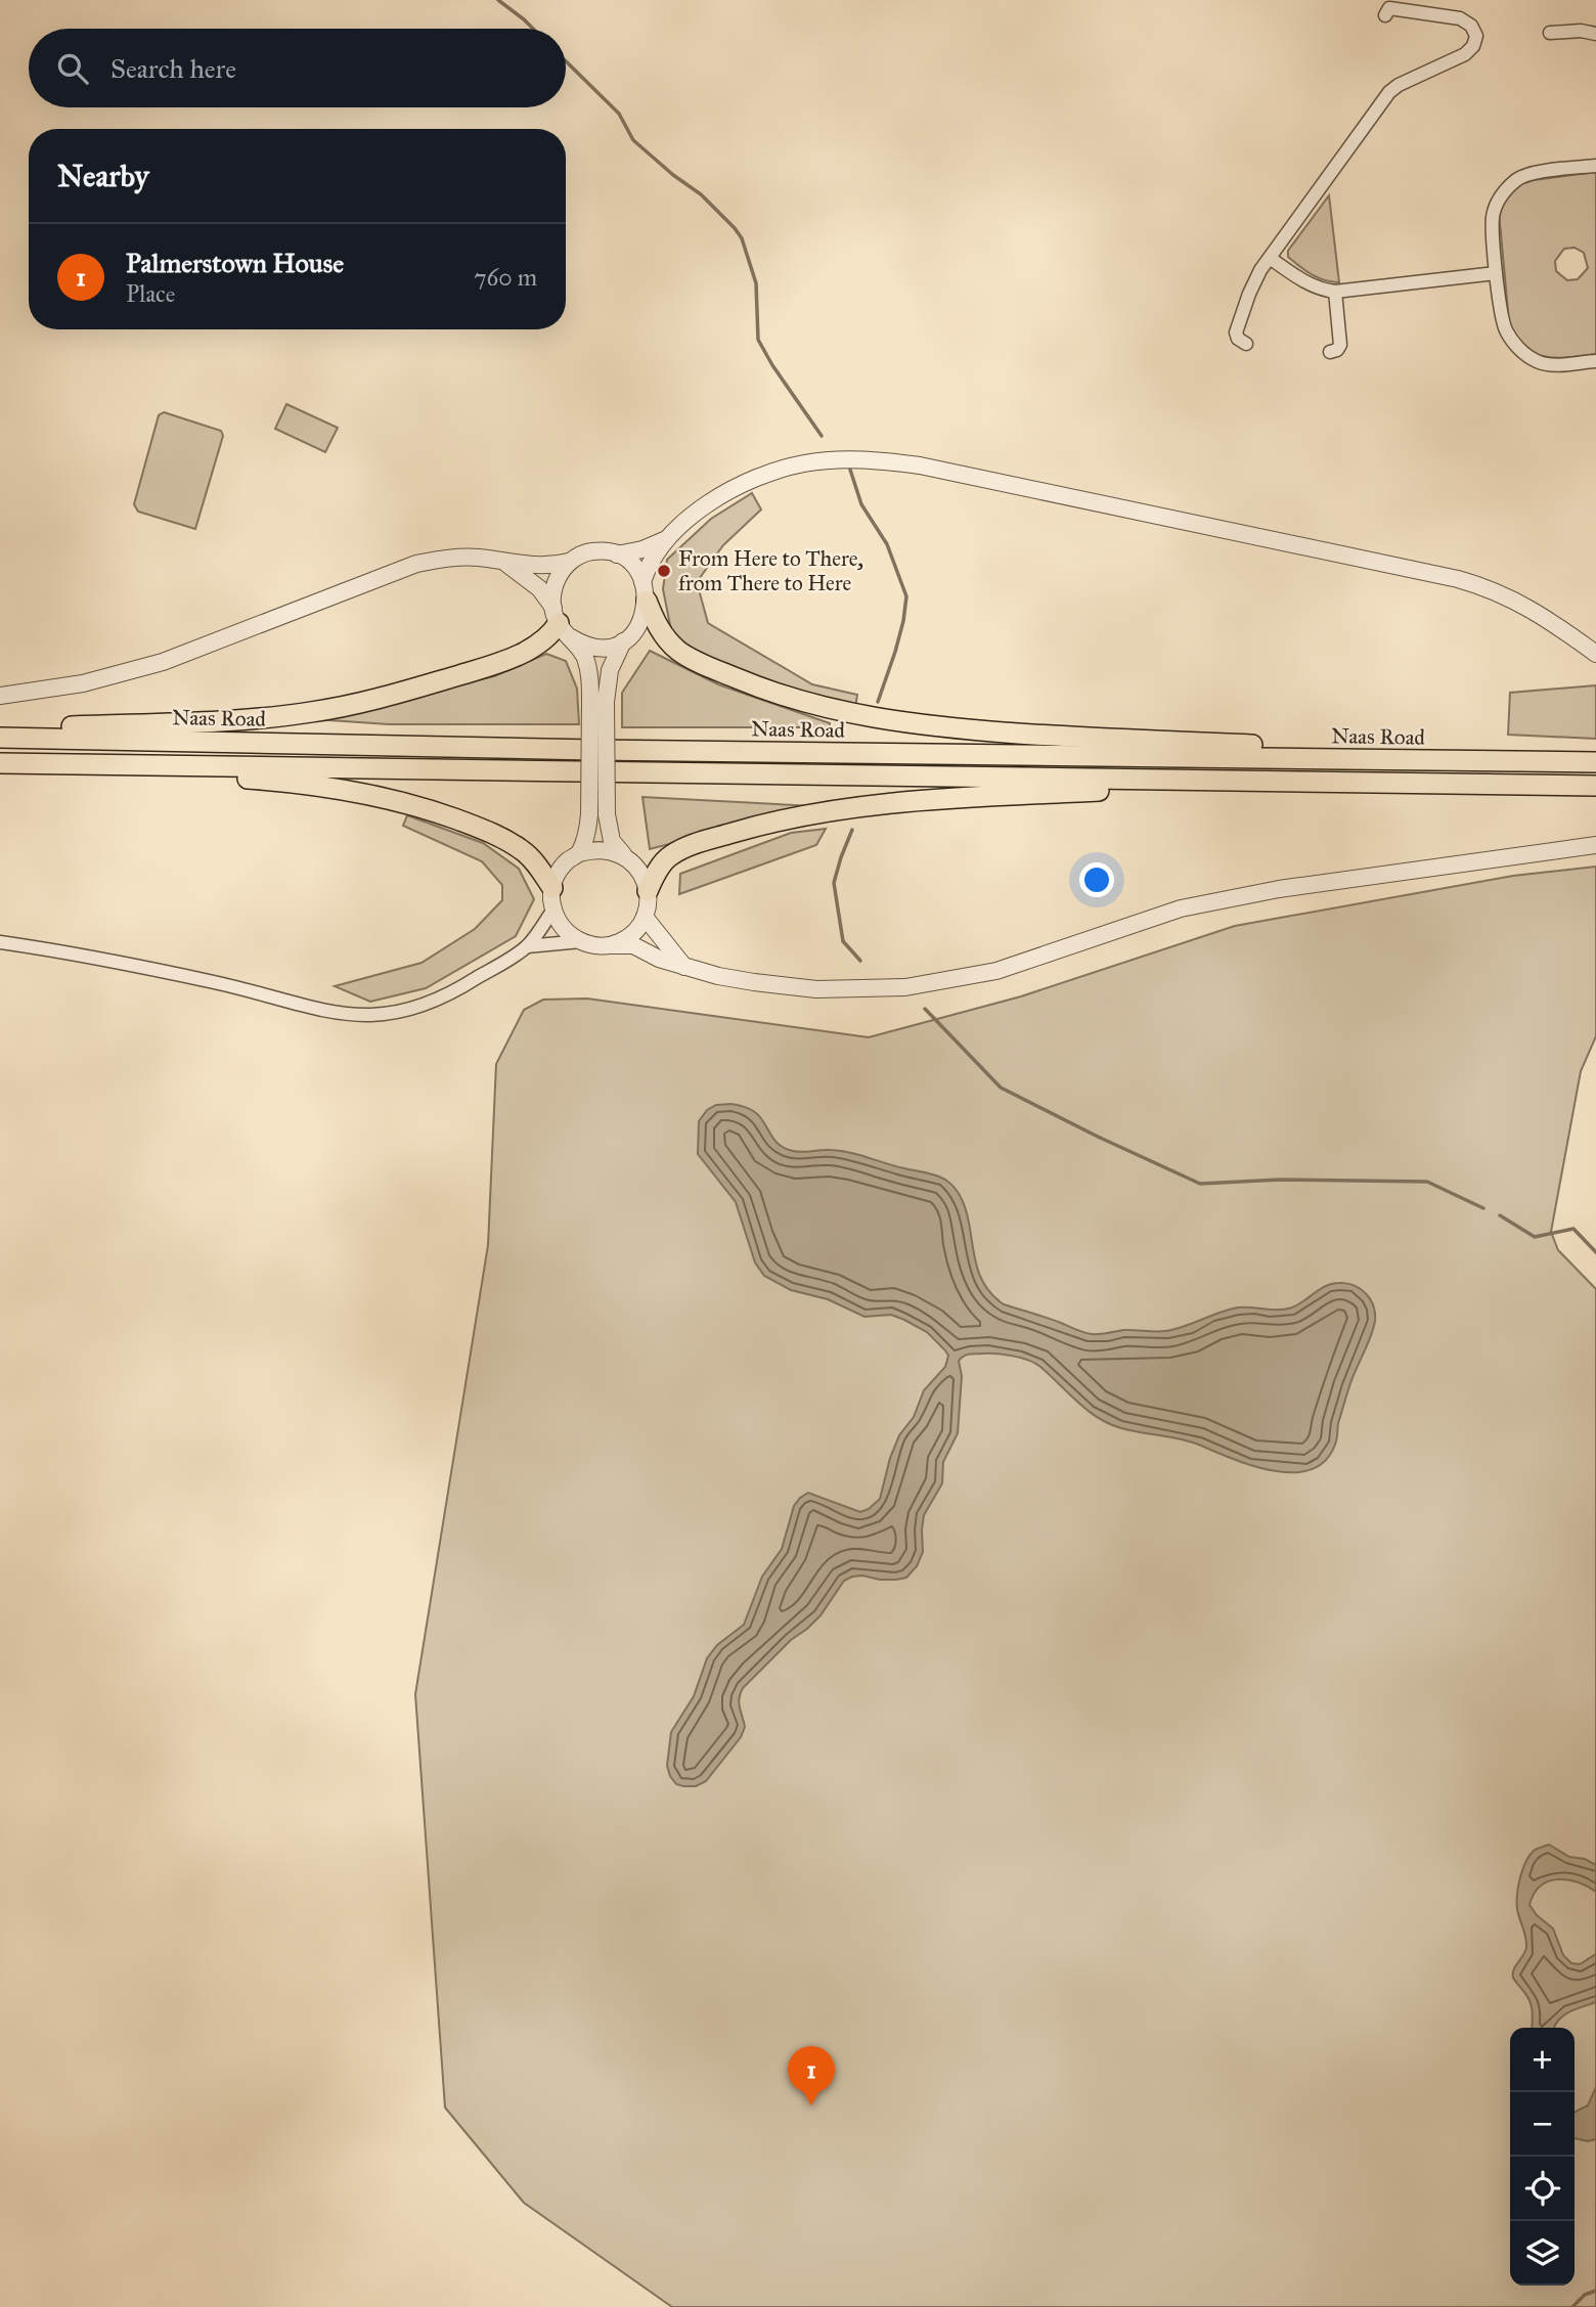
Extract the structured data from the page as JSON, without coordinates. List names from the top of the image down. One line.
{"streets":{"highway":["Naas Road"]},"places":["From Here to There, from There to Here"],"page":{"search":"Search here","heading":"Nearby","list":[{"mark":"1","name":"Palmerstown House","note":"Place","value":"760 m"}],"map_buttons":["+","−"],"pins":"1"}}
